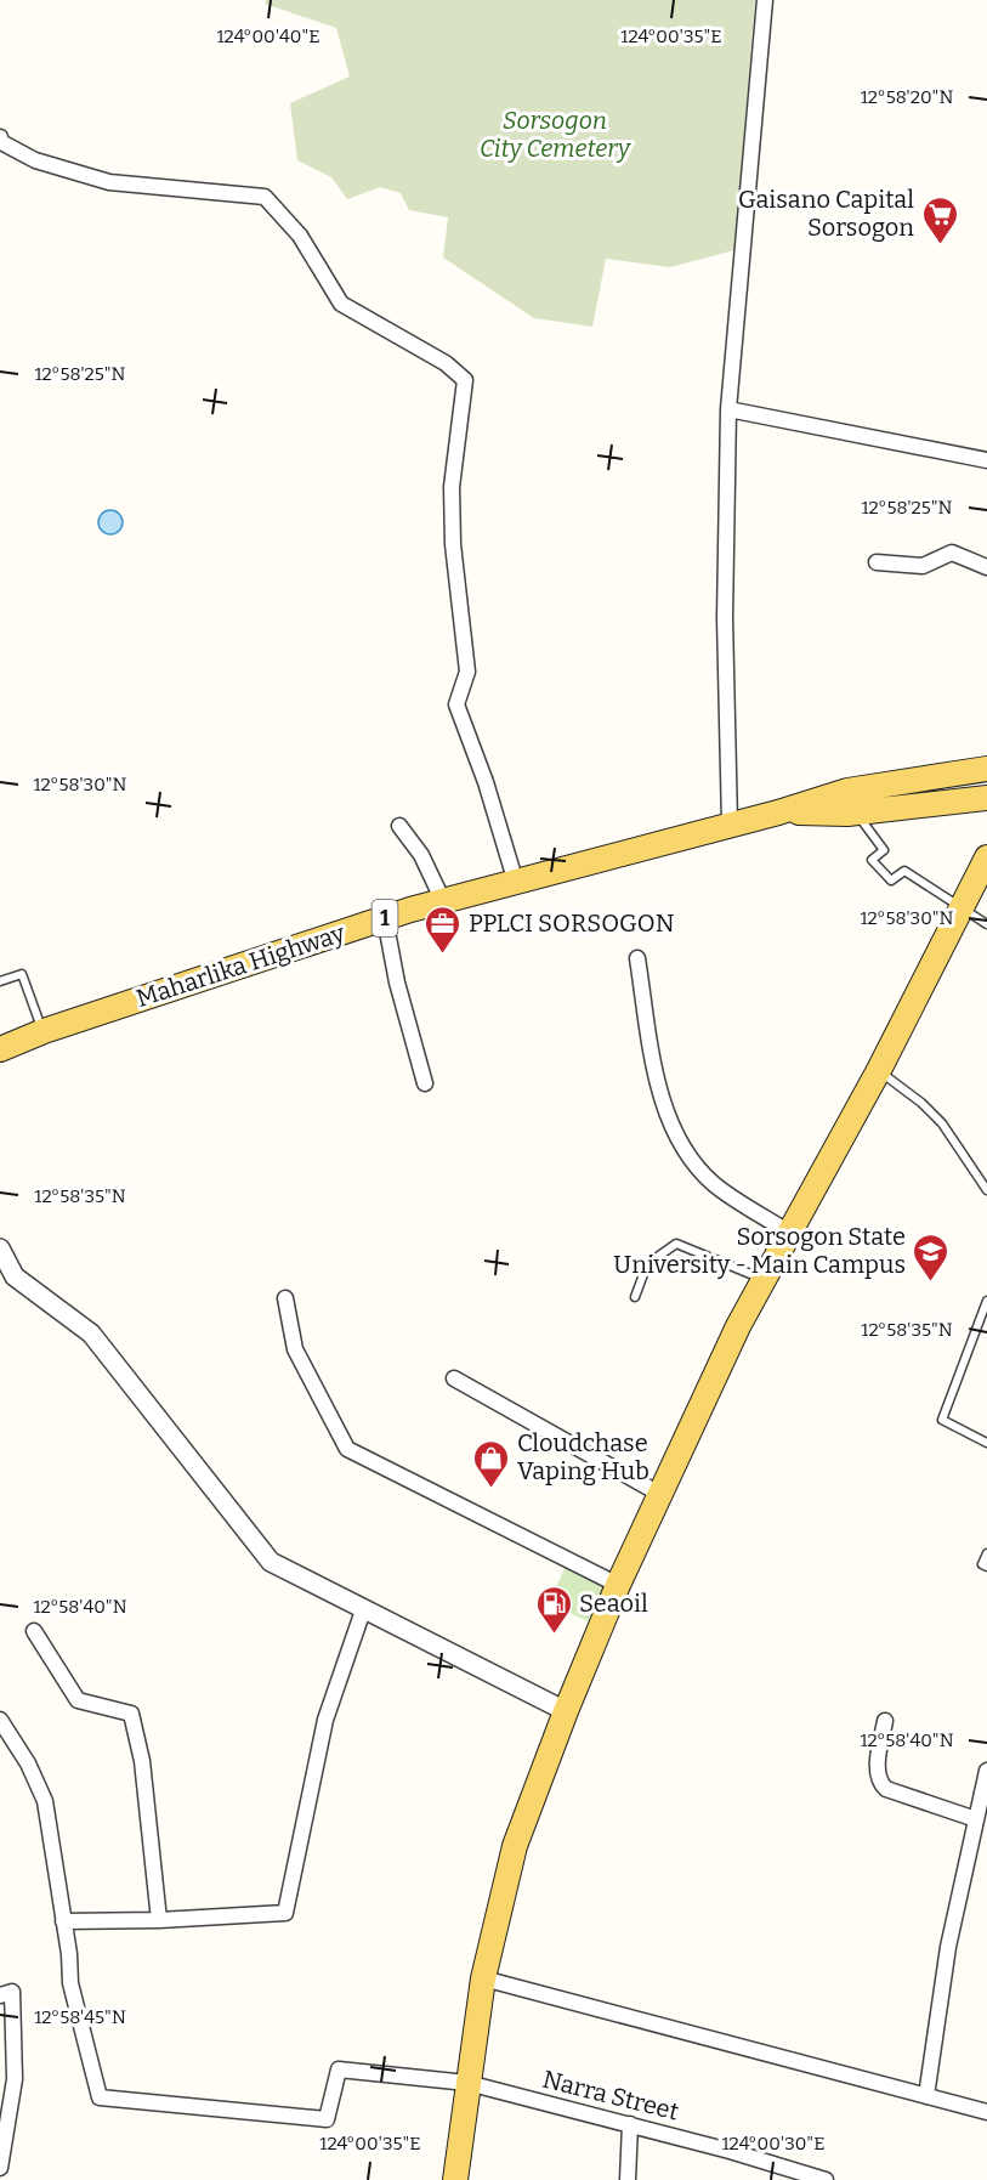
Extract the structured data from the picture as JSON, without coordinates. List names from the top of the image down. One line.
{"streets":{"main road":["1","Maharlika Highway"],"street":["Narra Street"]},"parks":["Sorsogon City Cemetery"],"places":{"supermarket":["Gaisano Capital Sorsogon"],"office":["PPLCI SORSOGON"],"school or university":["Sorsogon State University - Main Campus"],"shop":["Cloudchase Vaping Hub"],"fuel station":["Seaoil"]},"coordinates":["124°00'40\"E","124°00'35\"E","12°58'20\"N","12°58'25\"N","12°58'30\"N","12°58'35\"N","12°58'40\"N","12°58'45\"N","124°00'30\"E"]}
